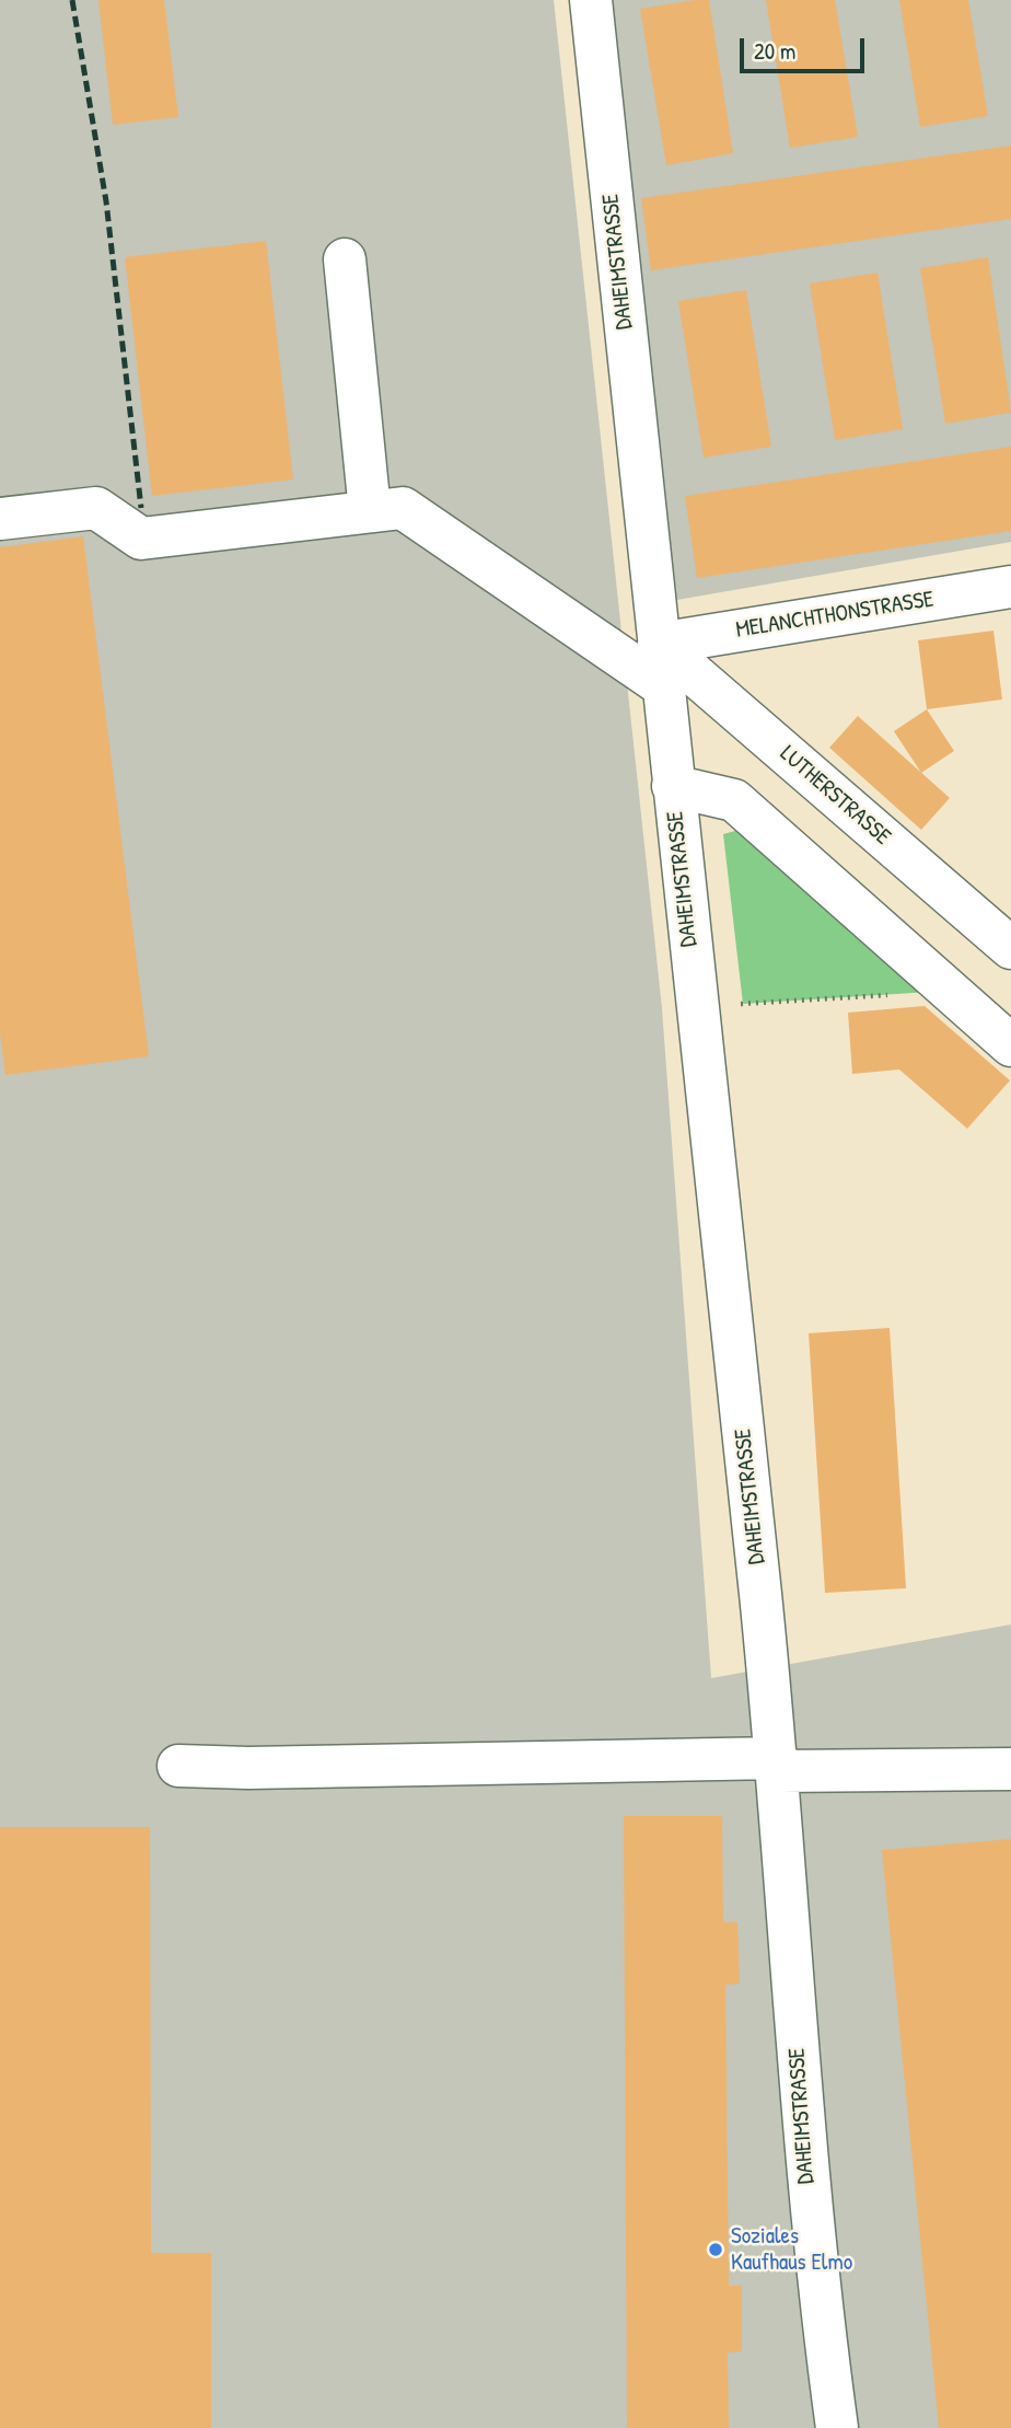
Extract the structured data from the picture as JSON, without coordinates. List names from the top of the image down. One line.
{"streets":{"street":["DAHEIMSTRASSE","MELANCHTHONSTRASSE","LUTHERSTRASSE"]},"crossings":[["DAHEIMSTRASSE","MELANCHTHONSTRASSE"],["DAHEIMSTRASSE","LUTHERSTRASSE"],["MELANCHTHONSTRASSE","LUTHERSTRASSE"]],"places":["Soziales Kaufhaus Elmo"],"scale_bar":"20 m"}
